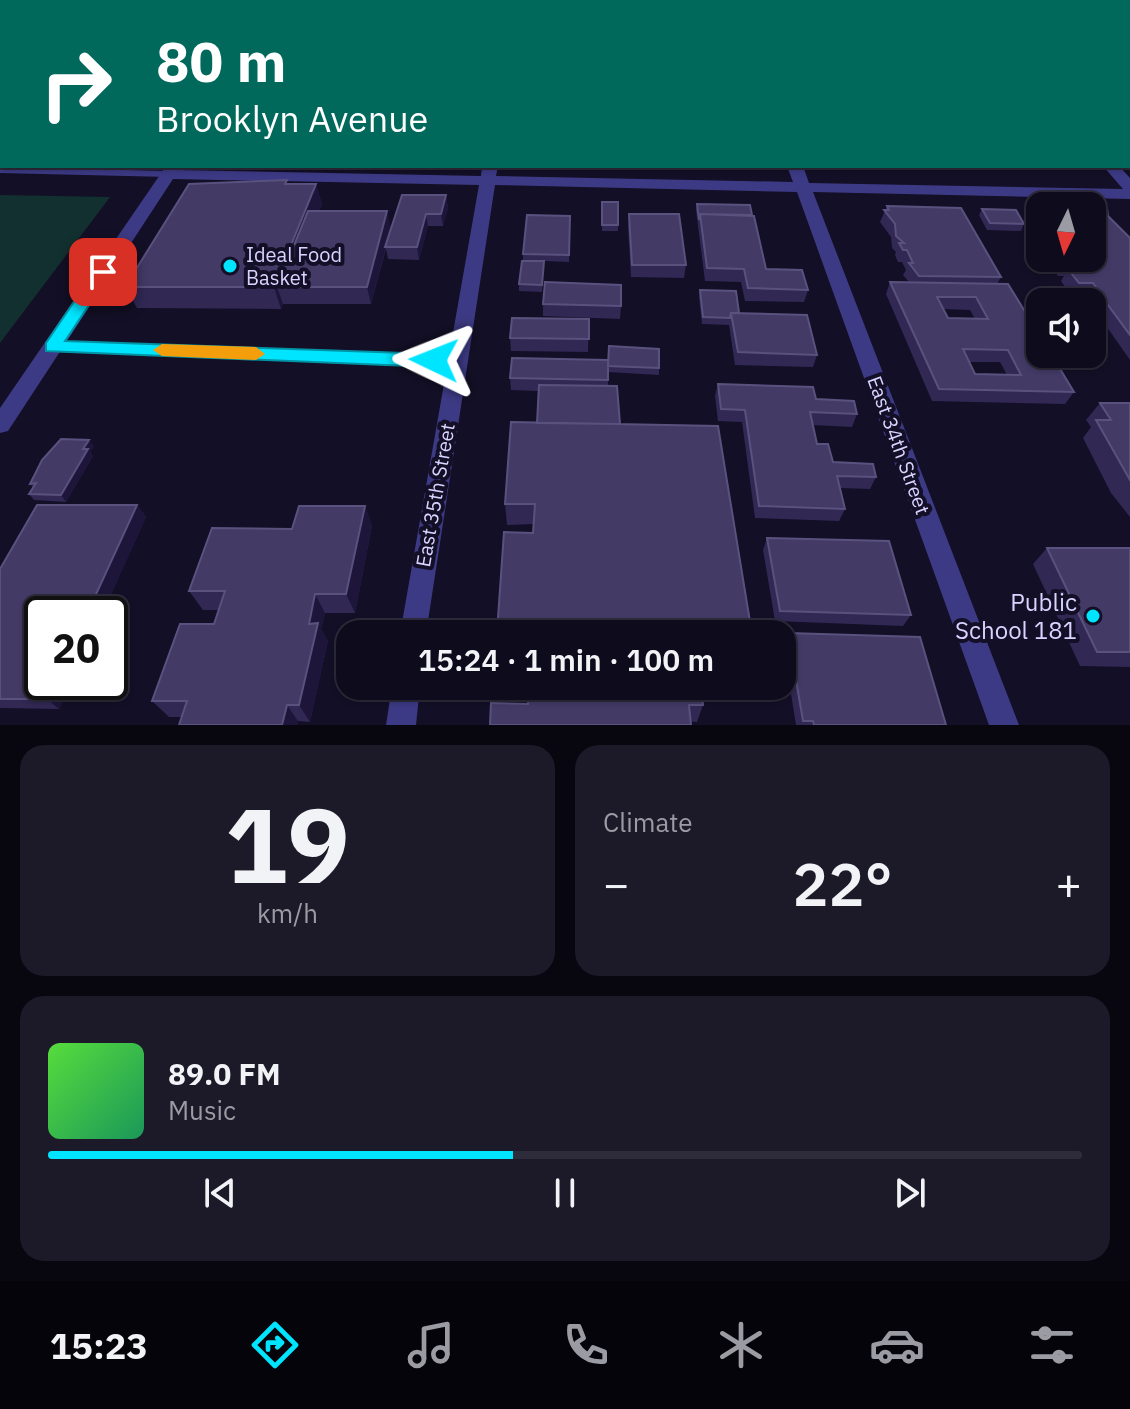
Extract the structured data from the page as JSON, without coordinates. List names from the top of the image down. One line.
{"streets":{"street":["East 34th Street","East 35th Street"]},"places":["Ideal Food Basket","Public School 181"],"north":"bottom","page":{"turn":["80 m","Brooklyn Avenue"],"limit":"20","trip":"15:24 · 1 min · 100 m","tile":[["19","km/h"],"Climate"],"heat":["−","22°","+"],"song":["89.0 FM","Music"],"tabs":"15:23"}}
